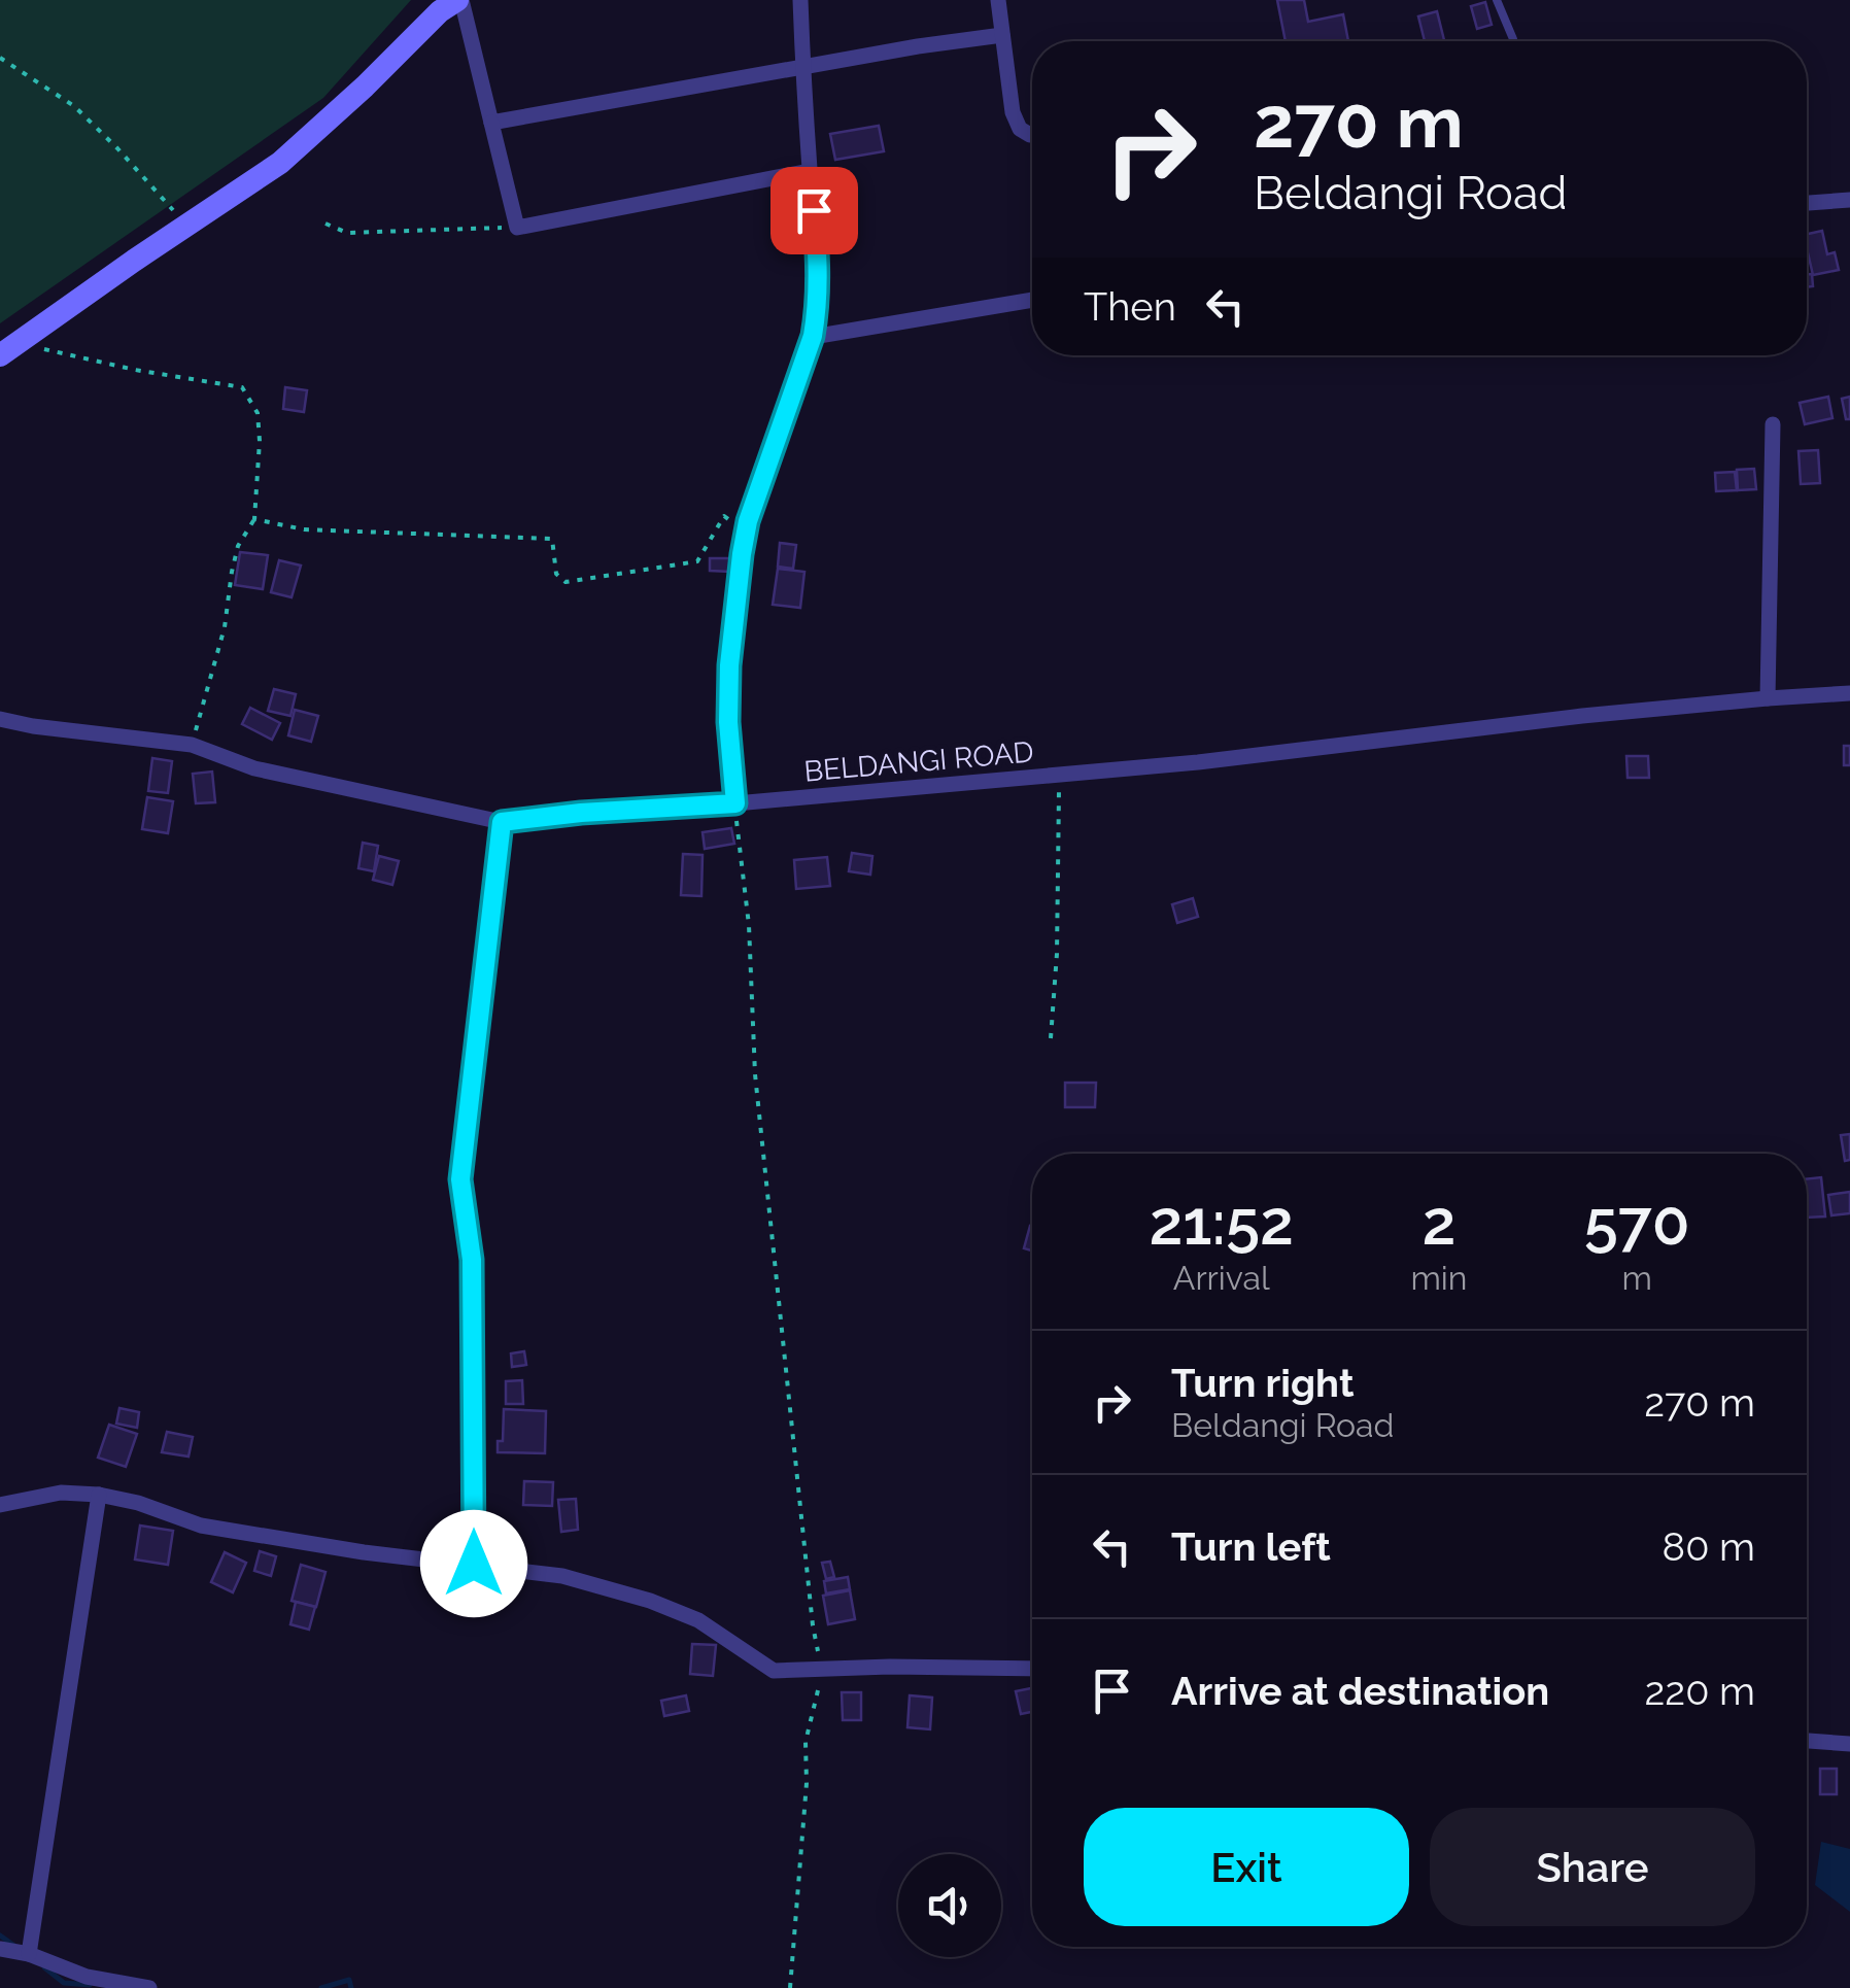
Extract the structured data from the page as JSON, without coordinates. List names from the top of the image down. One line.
{"streets":{"street":["BELDANGI ROAD"]},"page":{"turn":["270 m","Beldangi Road"],"then":"Then","eta":["21:52","Arrival","2","min","570","m"],"list":[{"name":"Turn right","note":"Beldangi Road","value":"270 m"},{"name":"Turn left","value":"80 m"},{"name":"Arrive at destination","value":"220 m"}],"buttons":["Exit","Share"]}}
